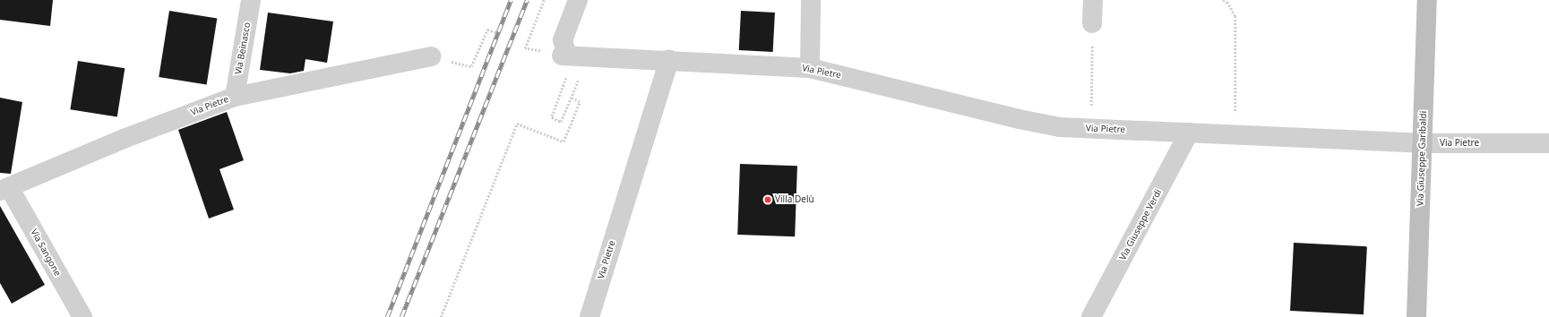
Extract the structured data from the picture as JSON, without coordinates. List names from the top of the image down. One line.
{"streets":{"street":["Via Beinasco","Via Pietre","Via Giuseppe Garibaldi","Via Giuseppe Verdi","Via Sangone"]},"crossings":[["Via Beinasco","Via Pietre"],["Via Pietre","Via Giuseppe Garibaldi"],["Via Pietre","Via Giuseppe Verdi"],["Via Pietre","Via Sangone"]],"places":["Villa Delù"]}
